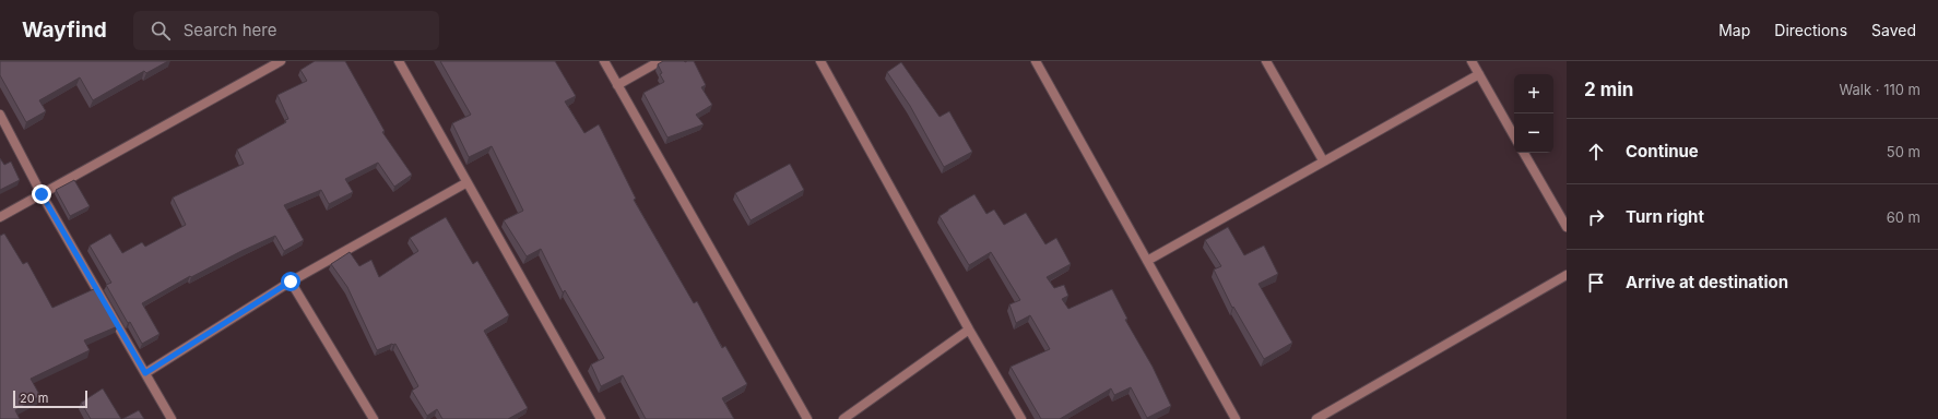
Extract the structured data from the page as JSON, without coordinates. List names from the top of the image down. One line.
{"scale_bar":"20 m","page":{"header":"Wayfind","search":"Search here","nav":["Map","Directions","Saved"],"heading":["2 min","Walk · 110 m"],"map_buttons":["+","−"],"list":[["Continue","50 m"],["Turn right","60 m"],"Arrive at destination"],"scale":"20 m"}}
